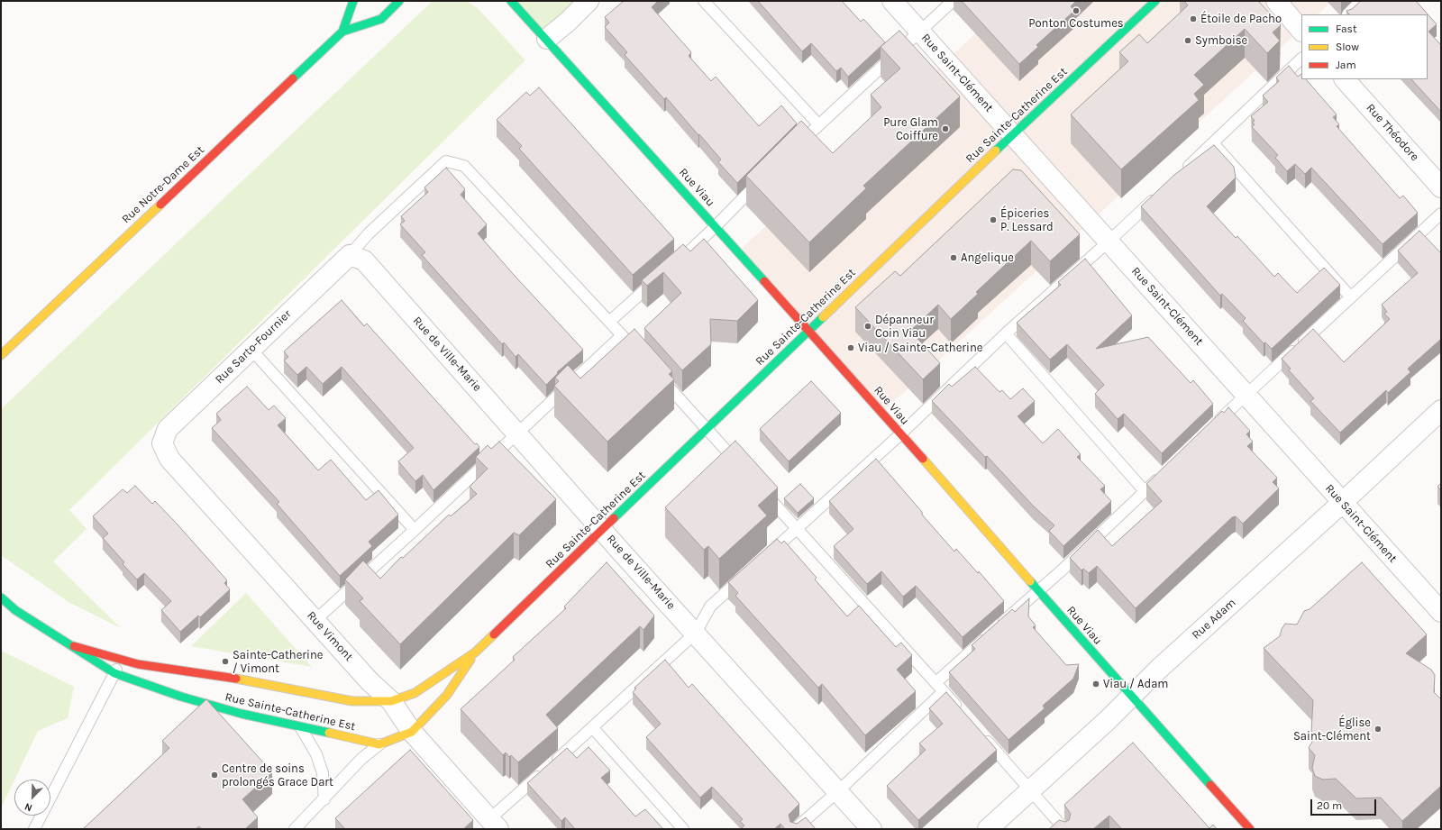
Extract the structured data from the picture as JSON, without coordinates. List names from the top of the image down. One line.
{"streets":{"street":["Rue Saint-Clément","Rue Sainte-Catherine Est","Rue Théodore","Rue Notre-Dame Est","Rue Viau","Rue Sarto-Fournier","Rue de Ville-Marie","Rue Adam","Rue Vimont"]},"crossings":[["Rue Saint-Clément","Rue Sainte-Catherine Est"],["Rue Saint-Clément","Rue Adam"],["Rue Sainte-Catherine Est","Rue Viau"],["Rue Sainte-Catherine Est","Rue de Ville-Marie"],["Rue Sainte-Catherine Est","Rue Vimont"],["Rue Viau","Rue Adam"],["Rue Sarto-Fournier","Rue de Ville-Marie"],["Rue Sarto-Fournier","Rue Vimont"]],"places":["Ponton Costumes","Étoile de Pacho","Symboise","Pure Glam Coiffure","Épiceries P. Lessard","Angelique","Dépanneur Coin Viau","Viau / Sainte-Catherine","Sainte-Catherine / Vimont","Viau / Adam","Église Saint-Clément","Centre de soins prolongés Grace Dart"],"legend":["Fast","Slow","Jam"],"scale_bar":"20 m","north":"bottom left"}
